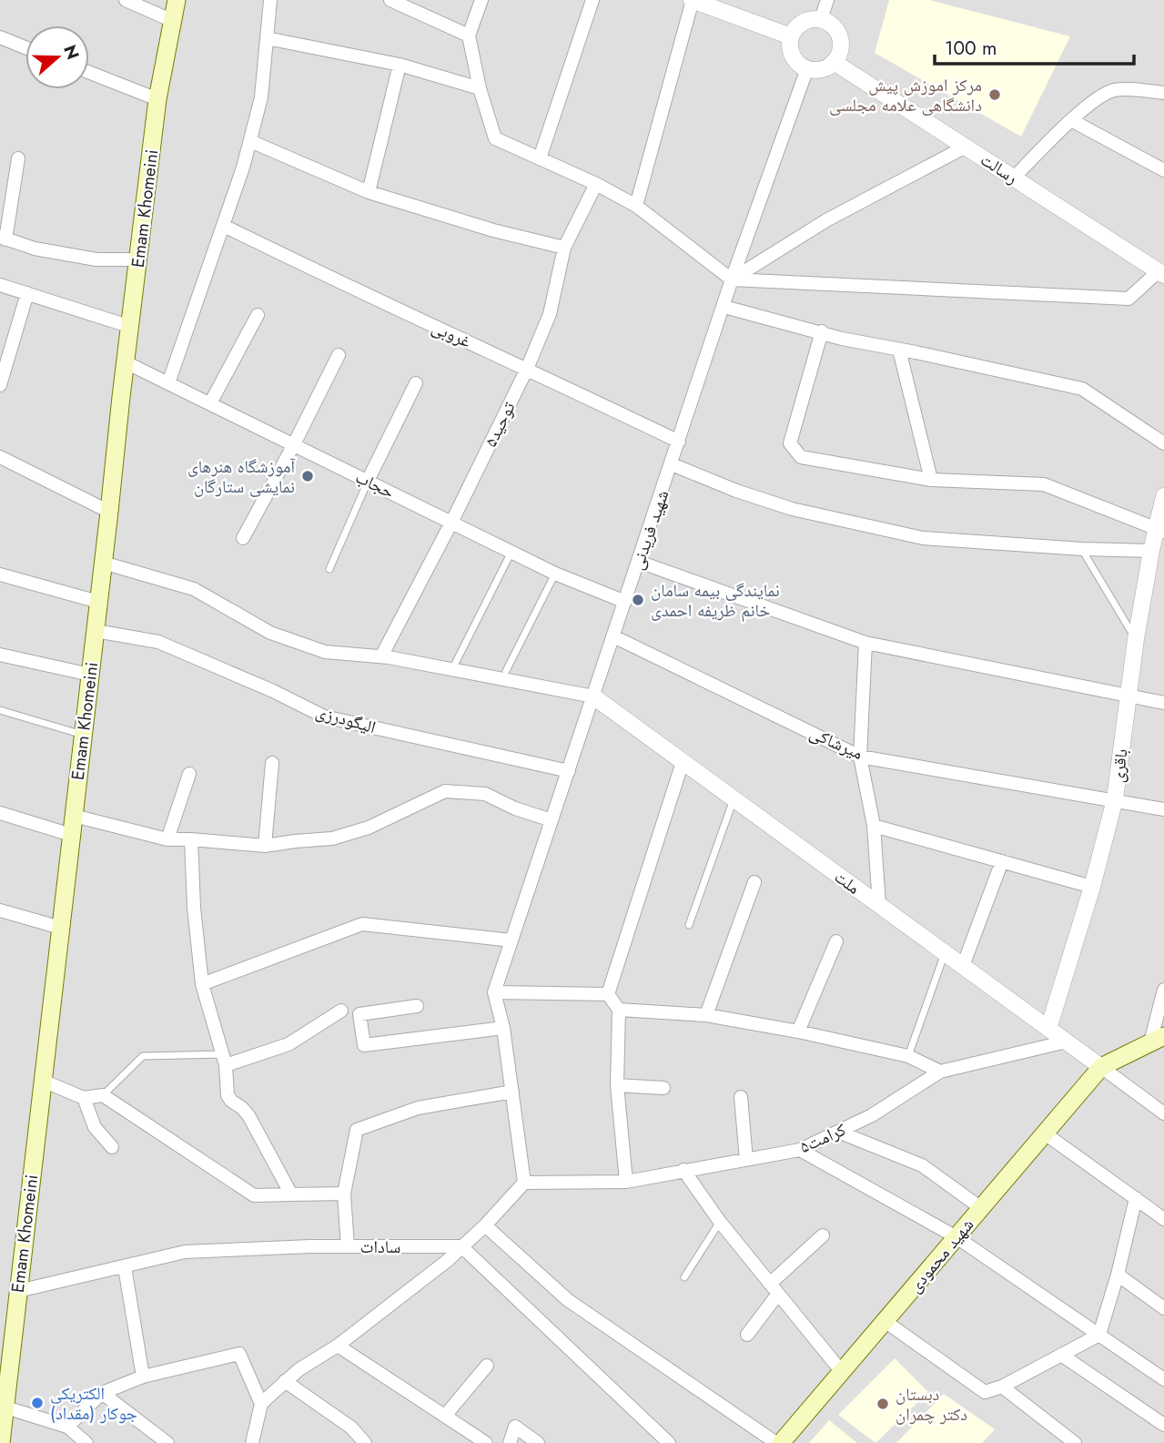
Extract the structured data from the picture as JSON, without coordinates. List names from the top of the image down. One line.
{"streets":{"main road":["Emam Khomeini","شهید محمودی"],"street":["رسالت","غروبی","توحید۵","حجاب","شهید فریدنی","الیگودرزی","میرشاکی","باقری","ملت","کرامت۵","سادات"]},"crossings":[["رسالت","شهید فریدنی"],["Emam Khomeini","حجاب"],["Emam Khomeini","الیگودرزی"],["Emam Khomeini","سادات"],["غروبی","توحید۵"],["غروبی","شهید فریدنی"],["توحید۵","حجاب"],["حجاب","شهید فریدنی"],["شهید فریدنی","الیگودرزی"],["شهید فریدنی","میرشاکی"],["شهید فریدنی","ملت"],["میرشاکی","باقری"],["باقری","ملت"],["ملت","کرامت۵"],["ملت","شهید محمودی"]],"places":["مرکز اموزش پیش دانشگاهی علامه مجلسی","آموزشگاه هنرهای نمایشی ستارگان","نمایندگی بیمه سامان خانم ظریفه احمدی","الکتریکی جوکار (مقداد)","دبستان دکتر چمران"],"scale_bar":"100 m","north":"right"}
